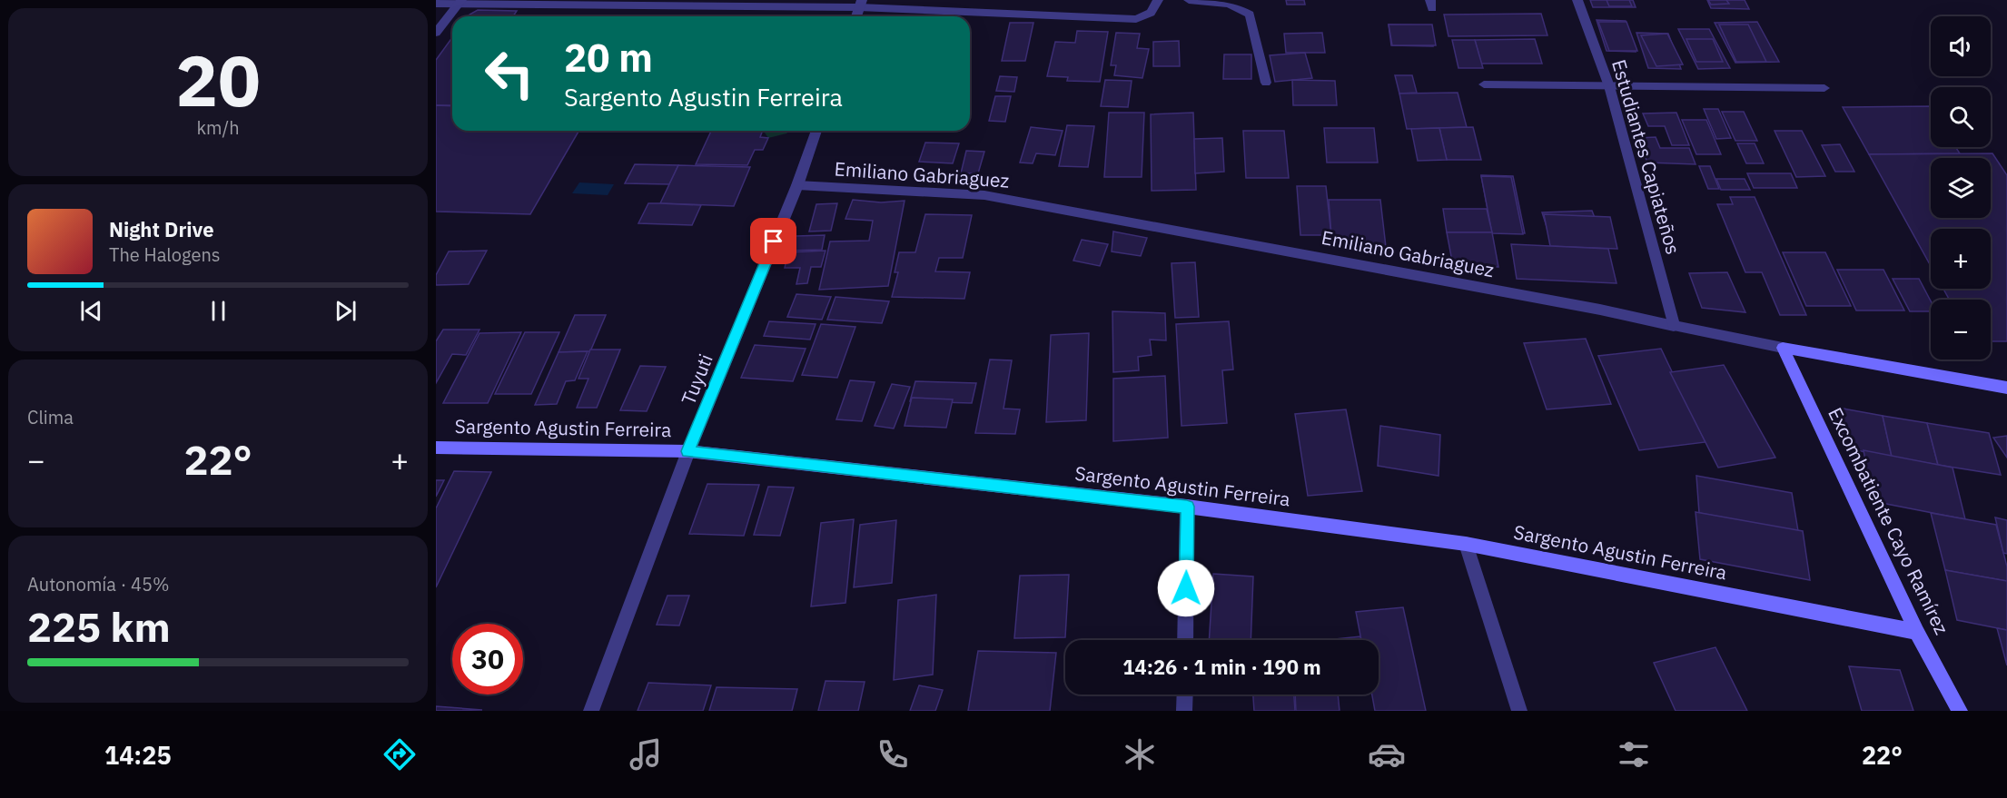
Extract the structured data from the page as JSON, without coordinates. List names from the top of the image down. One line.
{"streets":{"main road":["Emiliano Gabriaguez","Sargento Agustin Ferreira","Excombatiente Cayo Ramírez"],"street":["Estudiantes Capiateños","Tuyuti"]},"crossings":[["Estudiantes Capiateños","Emiliano Gabriaguez"],["Emiliano Gabriaguez","Tuyuti"],["Emiliano Gabriaguez","Excombatiente Cayo Ramírez"],["Tuyuti","Sargento Agustin Ferreira"],["Sargento Agustin Ferreira","Excombatiente Cayo Ramírez"]],"page":{"tile":[["20","km/h"],"Clima",["Autonomía · 45%","225 km"]],"map_buttons":["+","−"],"turn":["20 m","Sargento Agustin Ferreira"],"song":["Night Drive","The Halogens"],"heat":["−","22°","+"],"limit":"30","trip":"14:26 · 1 min · 190 m","tabs":["14:25","22°"]}}
